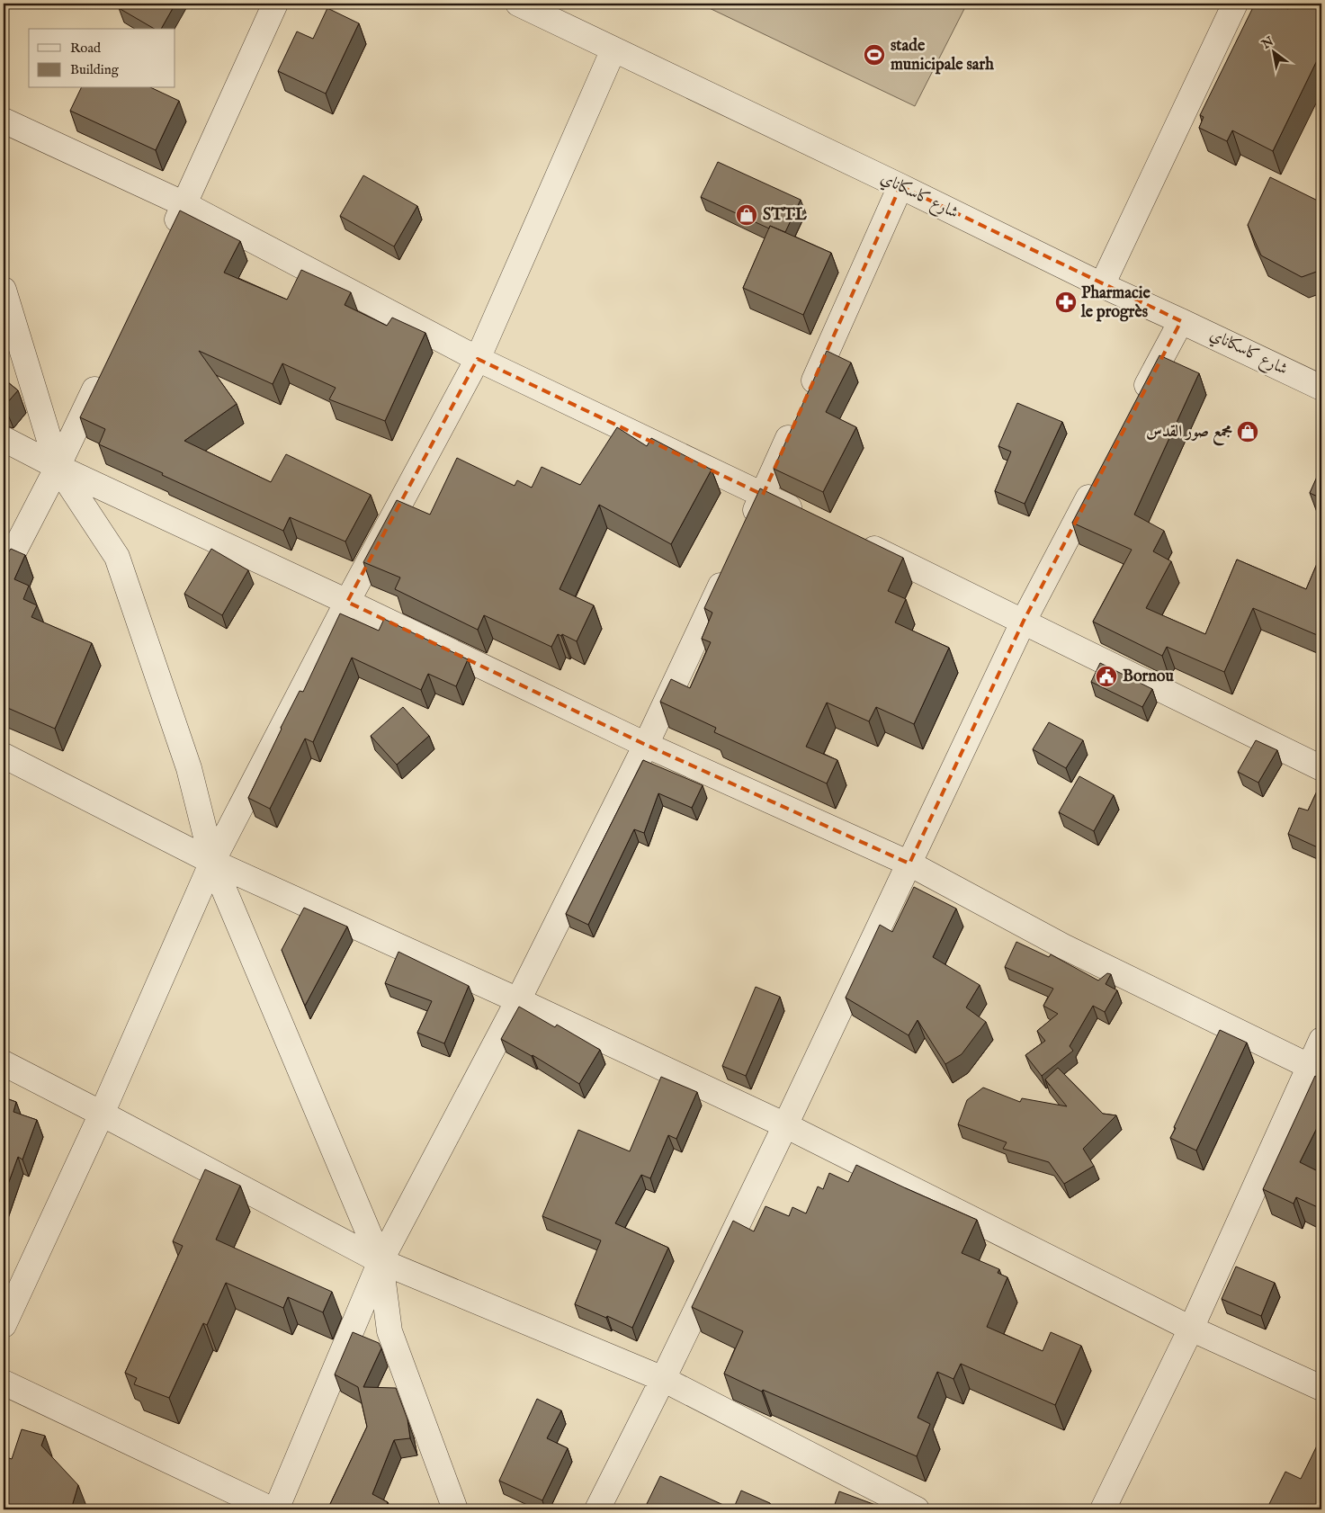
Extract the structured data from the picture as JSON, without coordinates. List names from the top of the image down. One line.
{"streets":{"street":["شارع كاسكاناي"]},"places":{"sports":["stade municipale sarh"],"shop":["STTL","مجمع صور القدس"],"pharmacy":["Pharmacie le progrès"],"public building":["Bornou"]},"legend":["Road","Building"],"north":"top left"}
